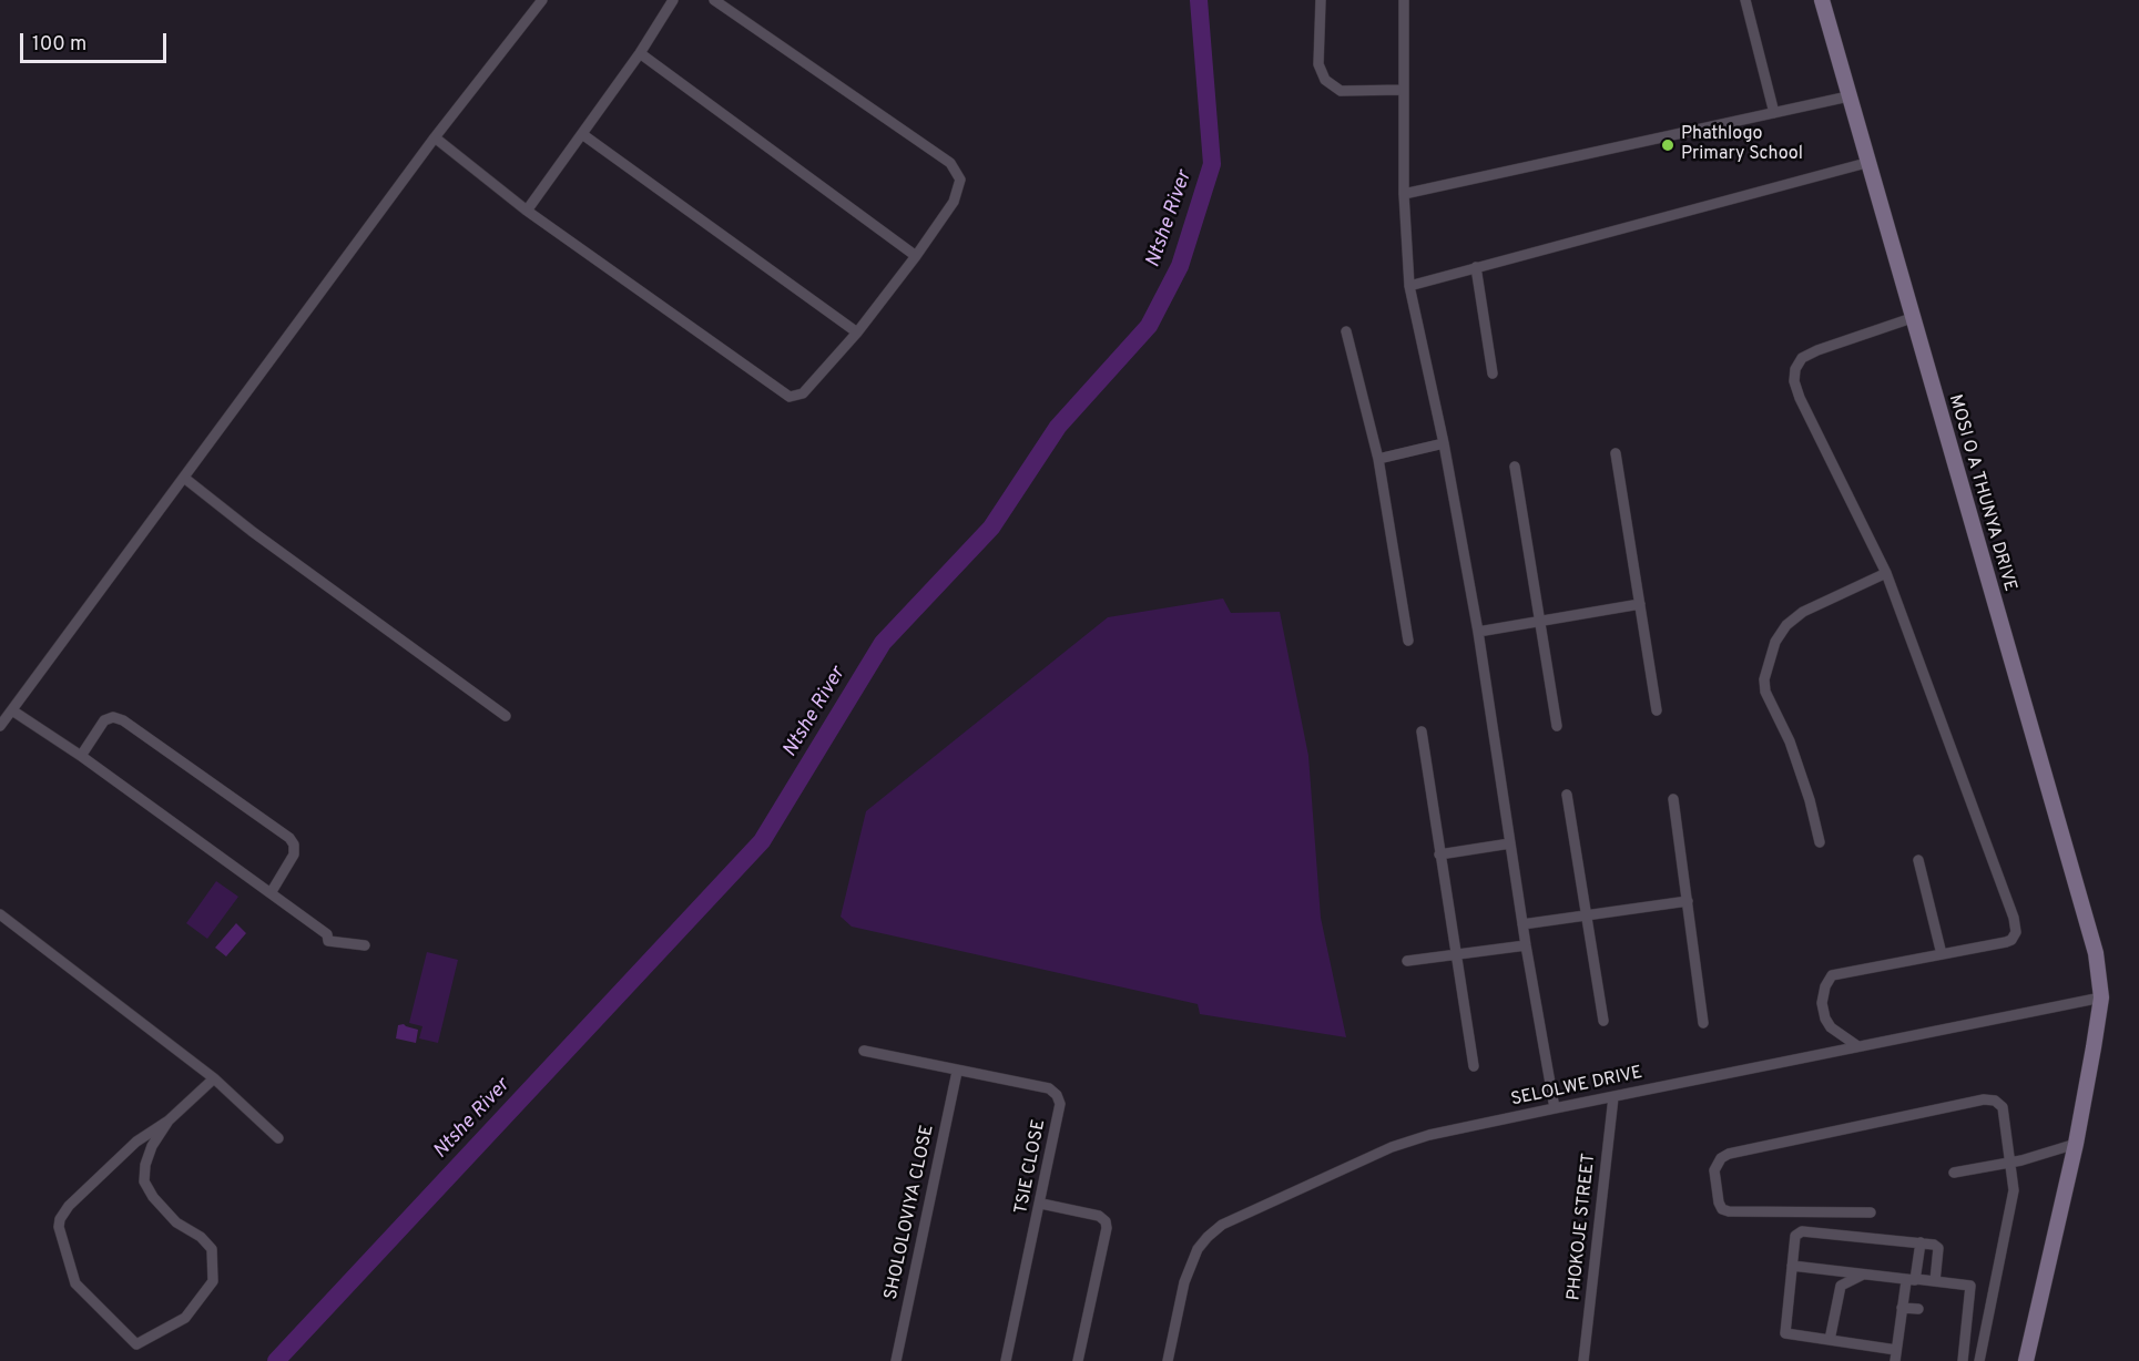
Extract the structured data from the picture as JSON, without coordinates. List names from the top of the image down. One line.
{"streets":{"street":["MOSI O A THUNYA DRIVE","SELOLWE DRIVE","TSIE CLOSE","SHOLOLOVIYA CLOSE","PHOKOJE STREET"]},"crossings":[["MOSI O A THUNYA DRIVE","SELOLWE DRIVE"],["SELOLWE DRIVE","PHOKOJE STREET"],["TSIE CLOSE","SHOLOLOVIYA CLOSE"]],"water":["Ntshe River"],"places":["Phathlogo Primary School"],"scale_bar":"100 m"}
